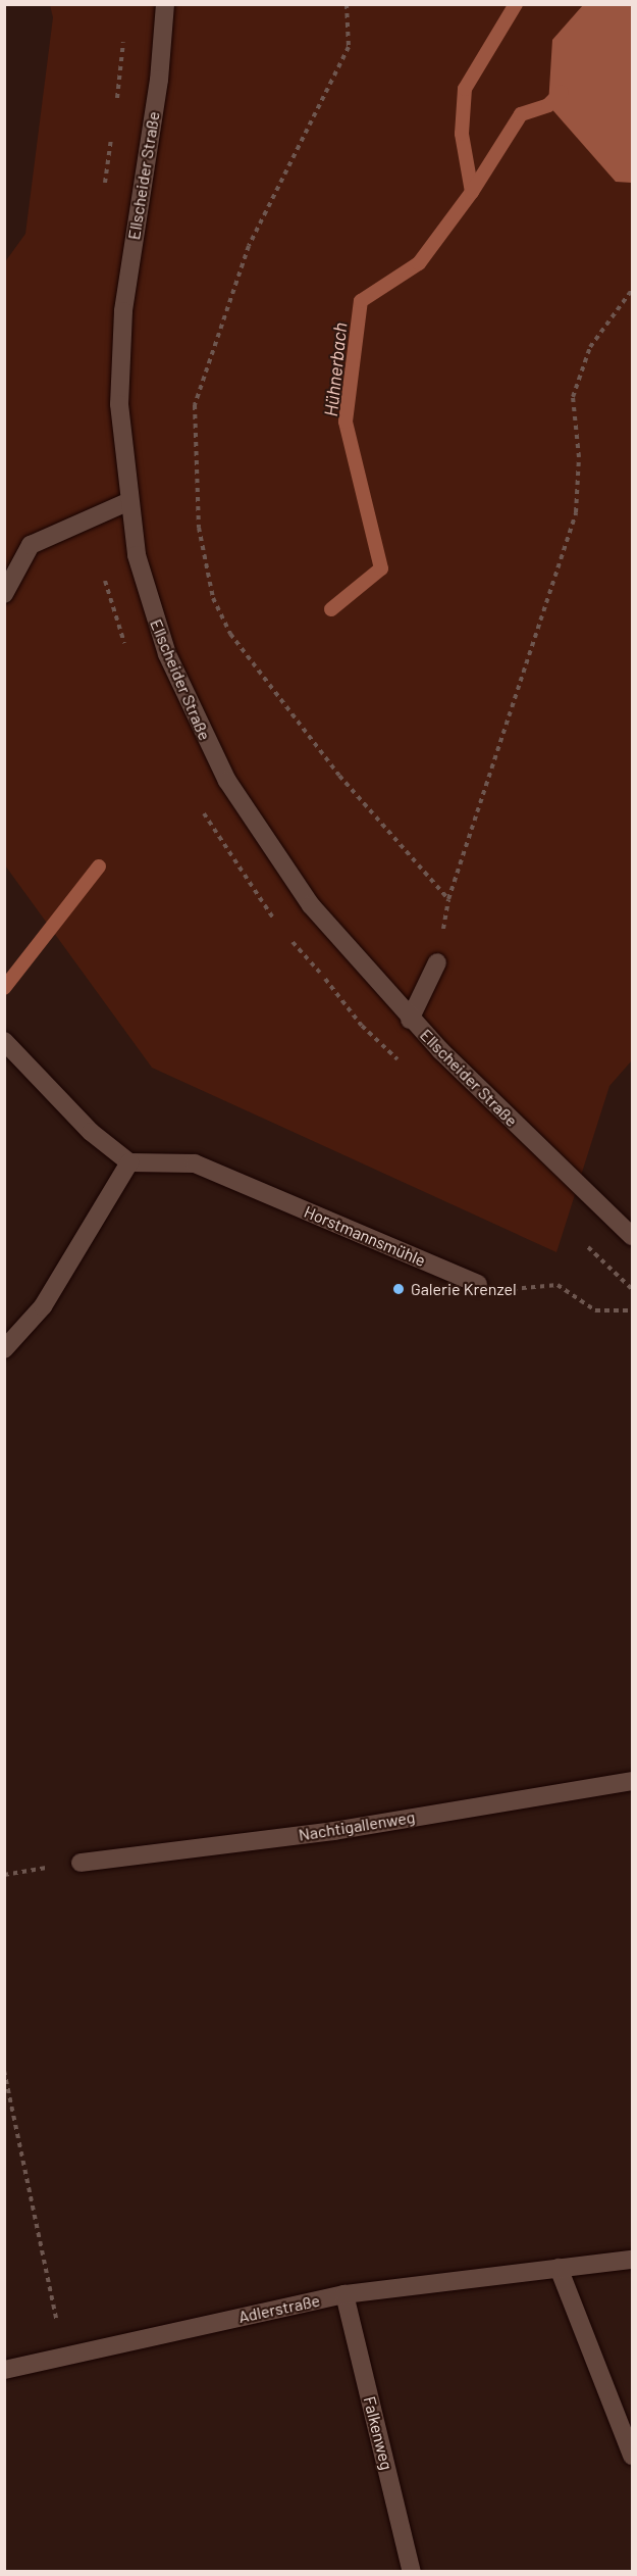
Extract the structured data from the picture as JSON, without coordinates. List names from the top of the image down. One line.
{"streets":{"street":["Ellscheider Straße","Horstmannsmühle","Nachtigallenweg","Adlerstraße","Falkenweg"]},"crossings":[["Adlerstraße","Falkenweg"]],"water":["Hühnerbach"],"places":["Galerie Krenzel"]}
